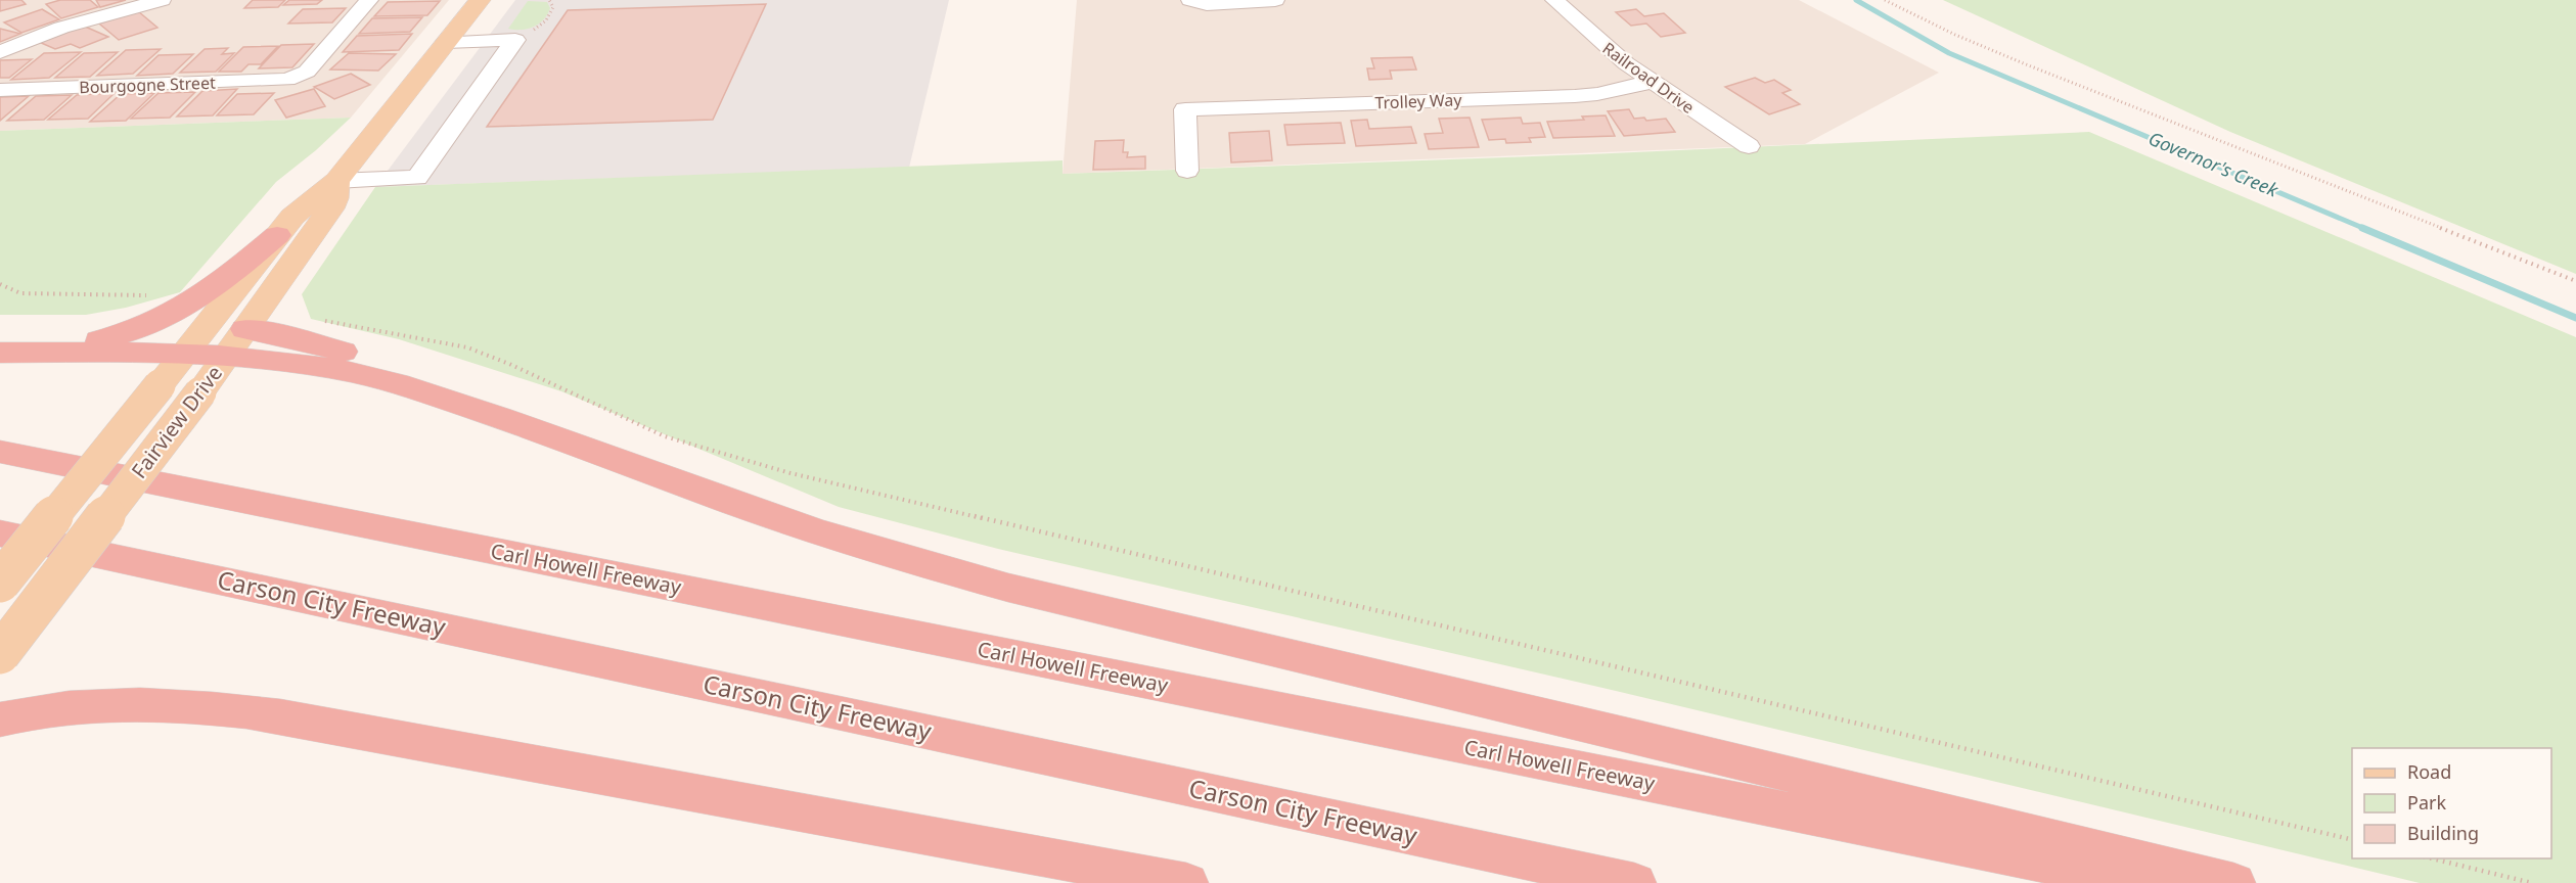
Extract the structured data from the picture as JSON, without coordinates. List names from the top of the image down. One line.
{"streets":{"highway":["Carl Howell Freeway","Carson City Freeway"],"main road":["Fairview Drive"],"street":["Railroad Drive","Bourgogne Street","Trolley Way"]},"crossings":[["Railroad Drive","Trolley Way"]],"water":["Governor's Creek"],"legend":["Road","Park","Building"]}
